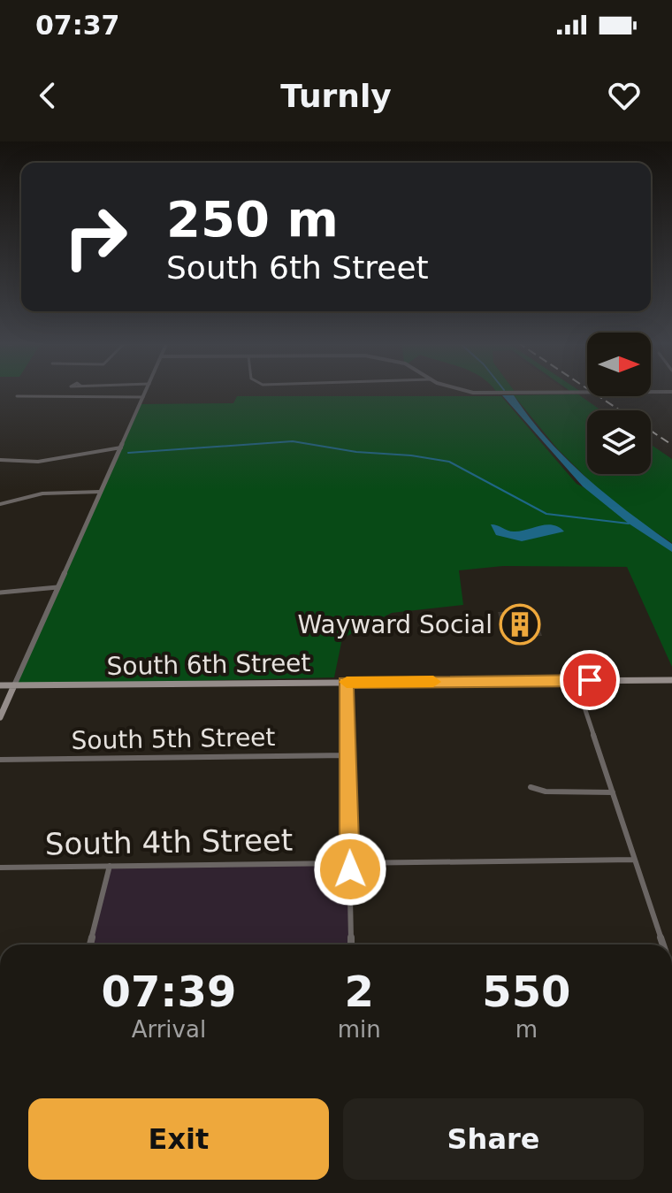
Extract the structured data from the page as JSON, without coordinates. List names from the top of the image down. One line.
{"streets":{"main road":["South 6th Street"],"street":["South 5th Street","South 4th Street"]},"places":{"building":["Wayward Social"]},"north":"right","page":{"status":"07:37","header":"Turnly","turn":["250 m","South 6th Street"],"eta":["07:39","Arrival","2","min","550","m"],"buttons":["Exit","Share"]}}
